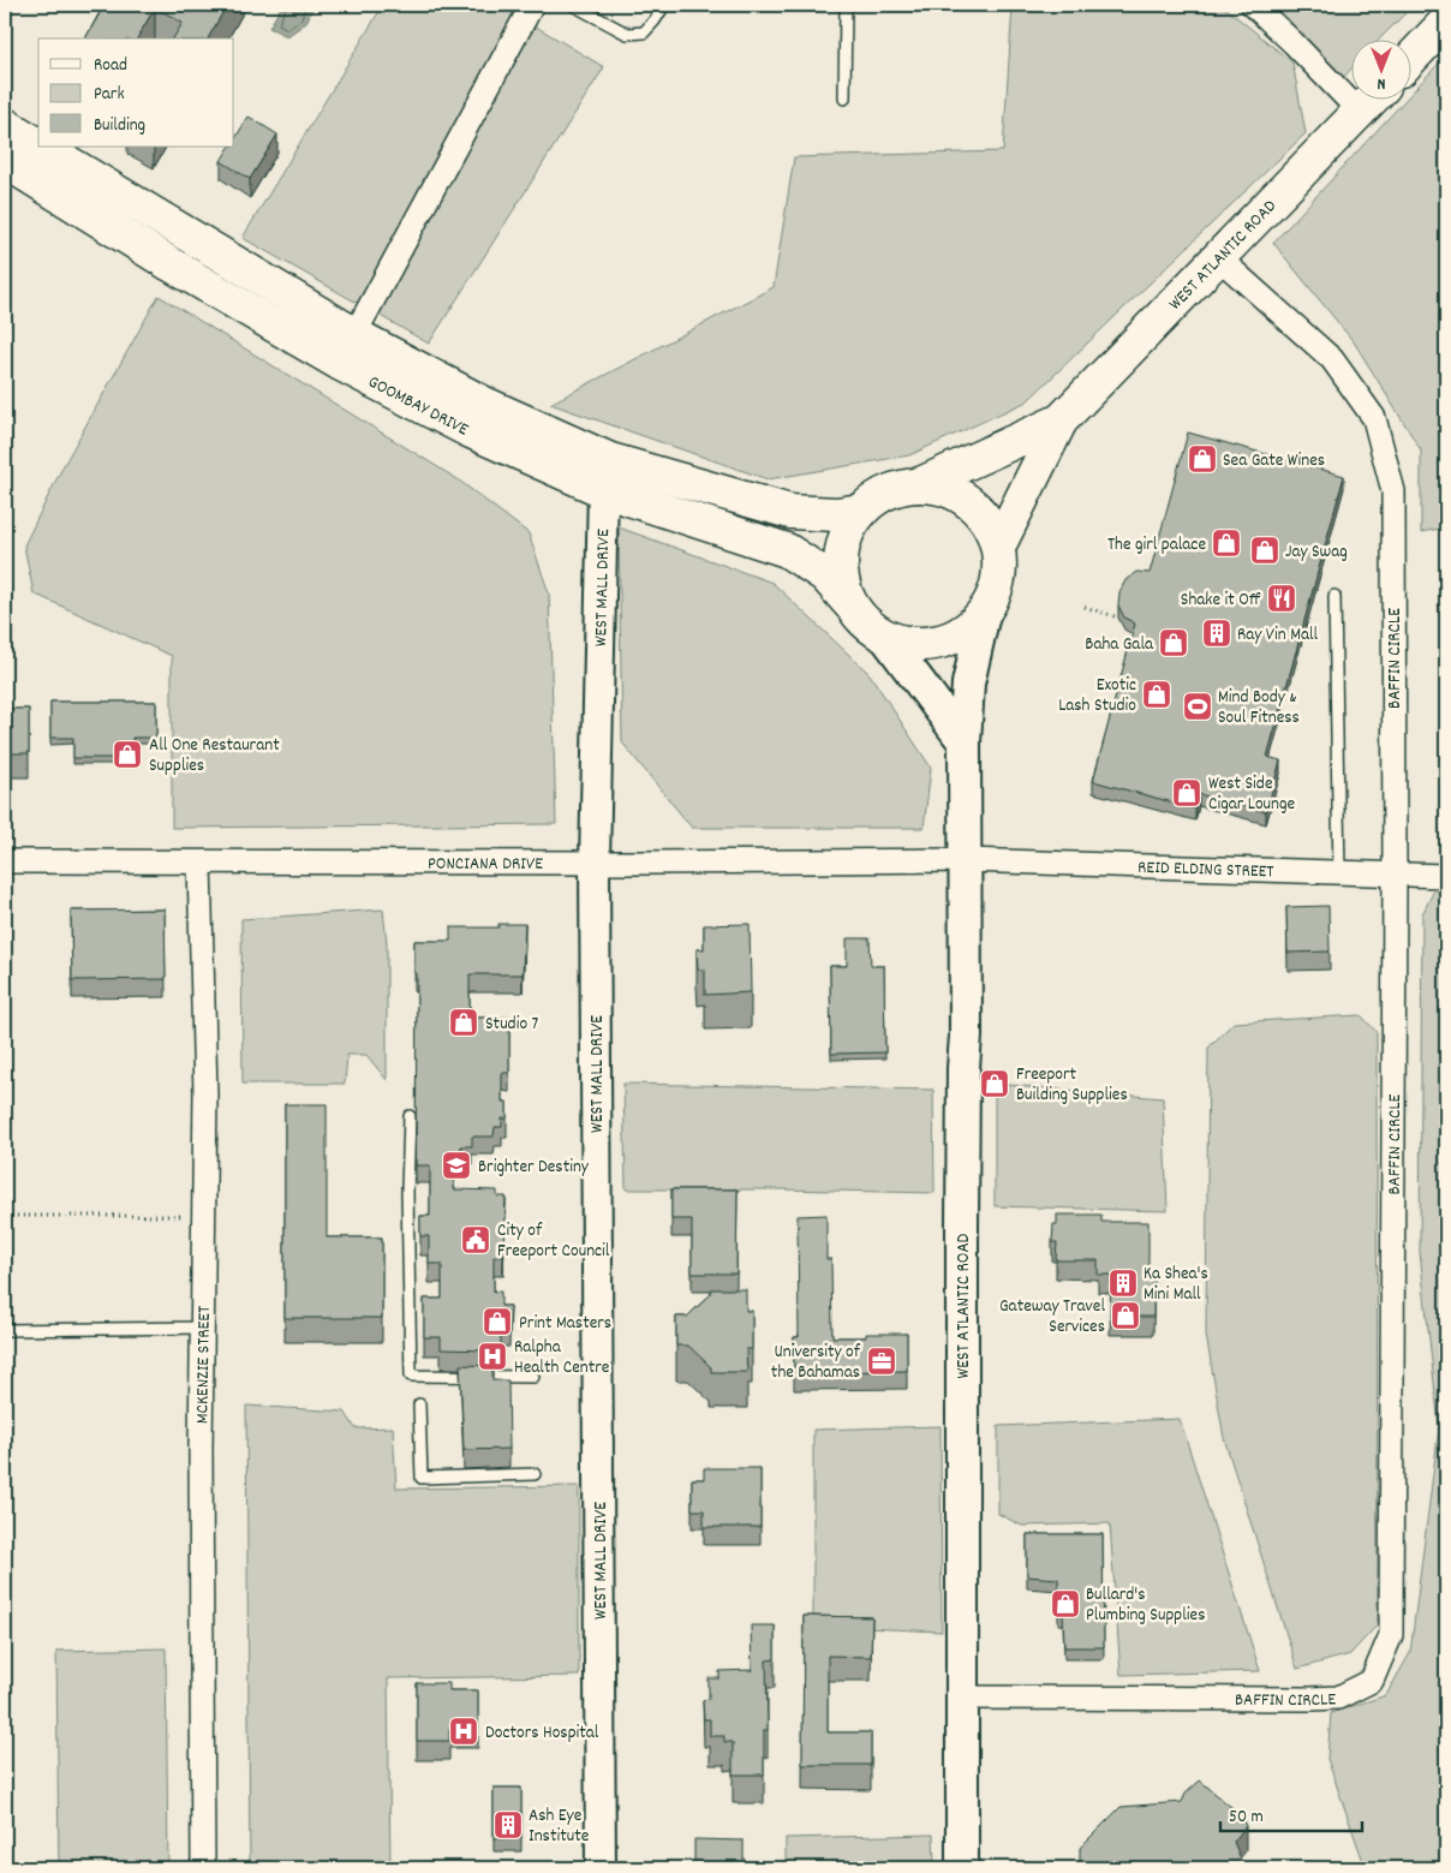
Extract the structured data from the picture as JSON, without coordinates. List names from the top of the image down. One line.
{"streets":{"main road":["WEST ATLANTIC ROAD","GOOMBAY DRIVE"],"street":["WEST MALL DRIVE","BAFFIN CIRCLE","PONCIANA DRIVE","REID ELDING STREET","MCKENZIE STREET"]},"crossings":[["WEST ATLANTIC ROAD","GOOMBAY DRIVE"],["WEST ATLANTIC ROAD","BAFFIN CIRCLE"],["WEST ATLANTIC ROAD","PONCIANA DRIVE"],["WEST ATLANTIC ROAD","REID ELDING STREET"],["GOOMBAY DRIVE","WEST MALL DRIVE"],["WEST MALL DRIVE","PONCIANA DRIVE"],["BAFFIN CIRCLE","REID ELDING STREET"],["PONCIANA DRIVE","REID ELDING STREET"],["PONCIANA DRIVE","MCKENZIE STREET"]],"places":{"shop":["Sea Gate Wines","The girl palace","Jay Swag","Baha Gala","Exotic Lash Studio","All One Restaurant Supplies","West Side Cigar Lounge","Studio 7","Freeport Building Supplies","Gateway Travel Services","Print Masters","Bullard's Plumbing Supplies"],"restaurant":["Shake it Off"],"building":["Ray Vin Mall","Ka Shea's Mini Mall","Ash Eye Institute"],"sports":["Mind Body & Soul Fitness"],"school or university":["Brighter Destiny"],"public building":["City of Freeport Council"],"hospital":["Ralpha Health Centre","Doctors Hospital"],"office":["University of the Bahamas"]},"legend":["Road","Park","Building"],"scale_bar":"50 m","north":"bottom"}
